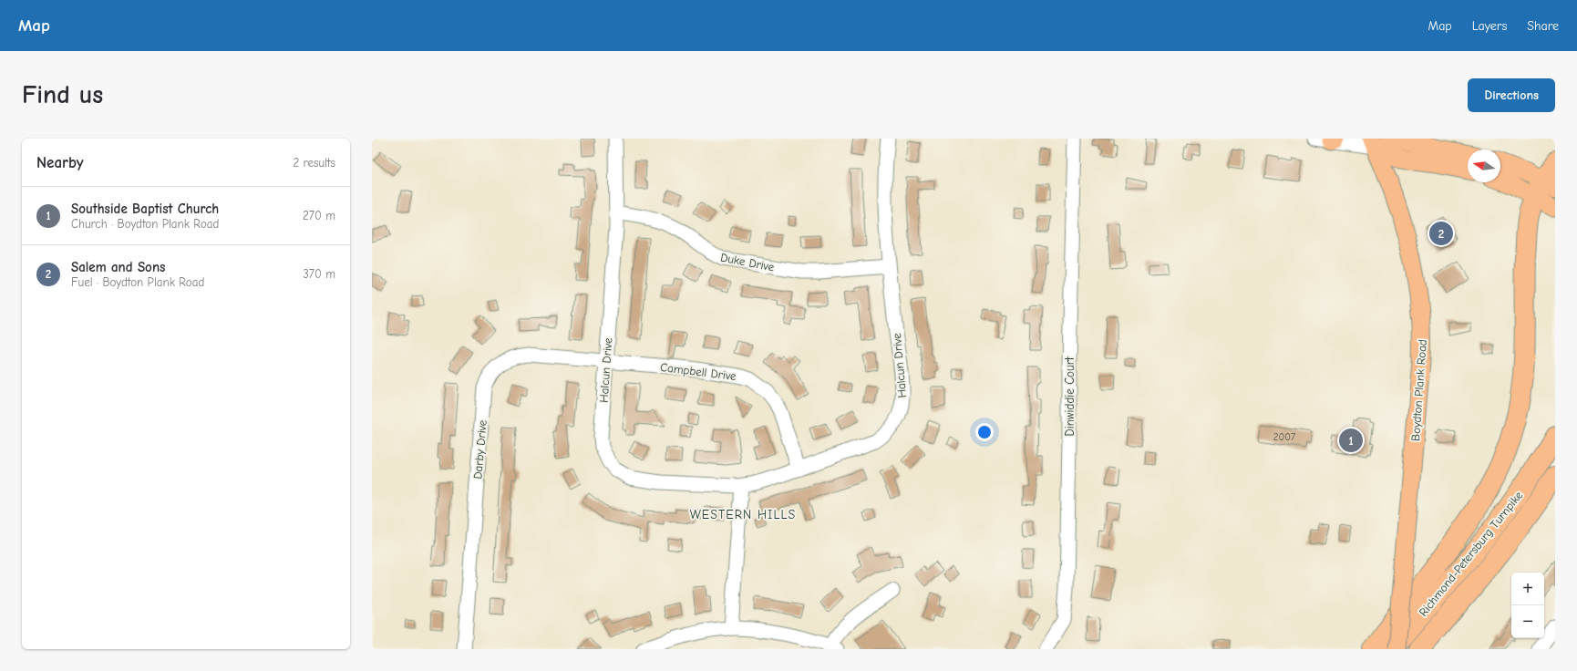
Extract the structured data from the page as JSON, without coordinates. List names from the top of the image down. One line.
{"streets":{"highway":["Richmond-Petersburg Turnpike"],"main road":["Boydton Plank Road"],"street":["Duke Drive","Halcun Drive","Campbell Drive","Dinwiddie Court","Darby Drive"]},"crossings":[["Duke Drive","Halcun Drive"],["Halcun Drive","Campbell Drive"],["Halcun Drive","Darby Drive"],["Campbell Drive","Darby Drive"]],"districts":["WESTERN HILLS"],"house_numbers":["2007"],"north":"left","page":{"header":"Map","nav":["Map","Layers","Share"],"buttons":"Directions","title":"Find us","heading":["Nearby","2 results"],"list":[{"mark":"1","name":"Southside Baptist Church","note":"Church · Boydton Plank Road","value":"270 m"},{"mark":"2","name":"Salem and Sons","note":"Fuel · Boydton Plank Road","value":"370 m"}],"pins":["2","1"],"map_buttons":["+","−"]}}
